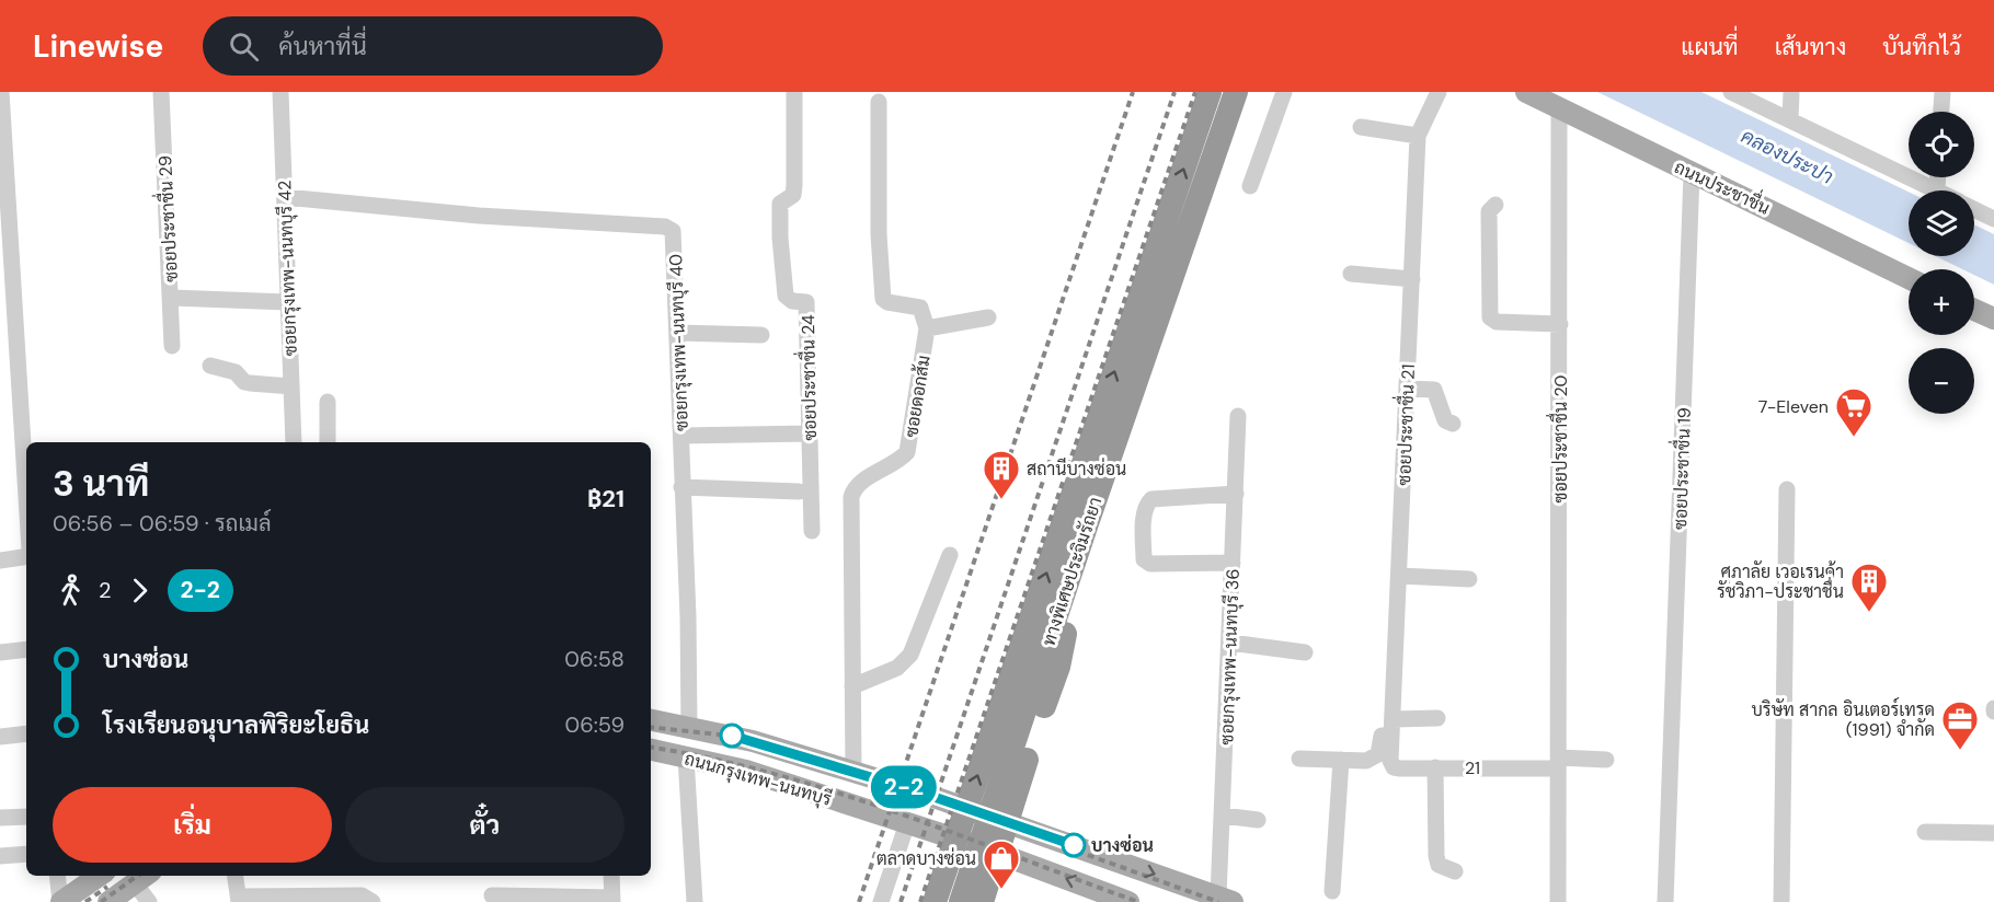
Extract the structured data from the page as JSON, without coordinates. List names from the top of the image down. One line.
{"streets":{"highway":["ทางพิเศษประจิมรัถยา"],"main road":["ถนนประชาชื่น","ถนนกรุงเทพ-นนทบุรี"],"street":["ซอยประชาชื่น 29","ซอยกรุงเทพ-นนทบุรี 42","ซอยกรุงเทพ-นนทบุรี 40","ซอยประชาชื่น 24","ซอยดอกส้ม","ซอยประชาชื่น 21","ซอยประชาชื่น 20","ซอยประชาชื่น 19","ซอยกรุงเทพ-นนทบุรี 36","21"]},"crossings":[["ถนนประชาชื่น","ซอยประชาชื่น 20"],["ถนนประชาชื่น","ซอยประชาชื่น 19"],["ซอยกรุงเทพ-นนทบุรี 42","ซอยกรุงเทพ-นนทบุรี 40"],["ซอยกรุงเทพ-นนทบุรี 40","ถนนกรุงเทพ-นนทบุรี"],["ซอยดอกส้ม","ถนนกรุงเทพ-นนทบุรี"],["ซอยประชาชื่น 21","21"],["ซอยประชาชื่น 20","21"],["ซอยกรุงเทพ-นนทบุรี 36","ถนนกรุงเทพ-นนทบุรี"]],"water":["คลองประปา"],"places":{"supermarket":["7-Eleven"],"building":["สถานีบางซ่อน","ศุภาลัย เวอเรนด้า รัชวิภา-ประชาชื่น"],"office":["บริษัท สากล อินเตอร์เทรด (1991) จำกัด"],"other":["บางซ่อน"],"shop":["ตลาดบางซ่อน"]},"lines":["bus line 2-2"],"page":{"header":"Linewise","search":"ค้นหาที่นี่","nav":["แผนที่","เส้นทาง","บันทึกไว้"],"on_map":"2-2","map_buttons":["+","−"],"heading":["3 นาที","06:56 – 06:59 · รถเมล์","฿21"],"legs":["2","2-2"],"list":[{"name":"บางซ่อน","value":"06:58"},{"name":"โรงเรียนอนุบาลพิริยะโยธิน","value":"06:59"}],"buttons":["เริ่ม","ตั๋ว"]}}
